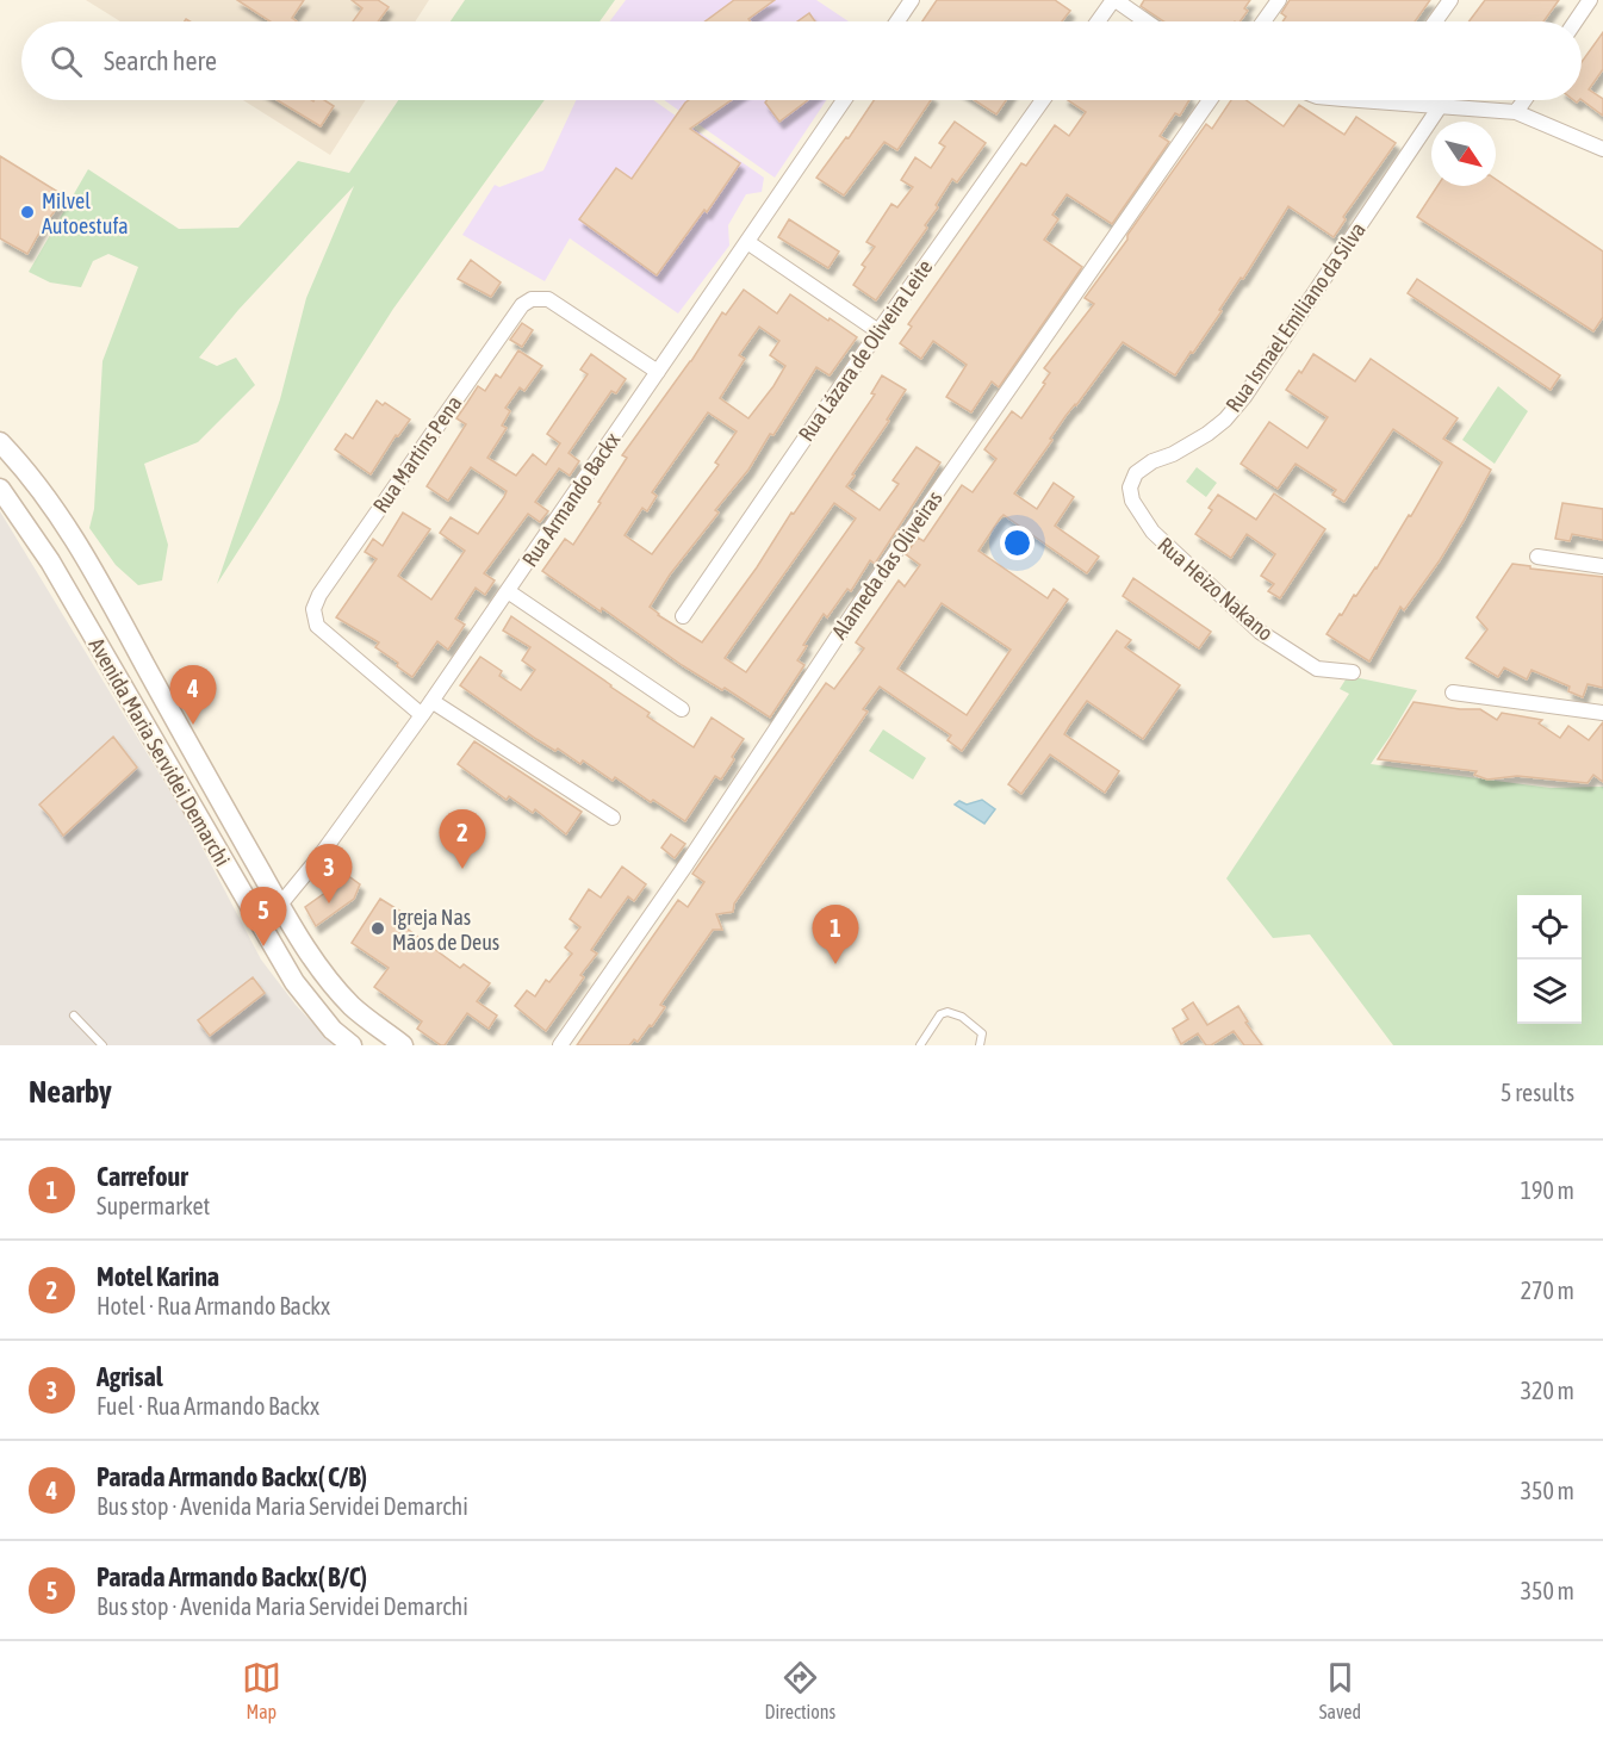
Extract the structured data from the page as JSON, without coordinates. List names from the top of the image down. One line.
{"streets":{"main road":["Avenida Maria Servidei Demarchi"],"street":["Rua Ismael Emiliano da Silva","Rua Lázara de Oliveira Leite","Rua Martins Pena","Rua Armando Backx","Alameda das Oliveiras","Rua Heizo Nakano"]},"crossings":[["Rua Ismael Emiliano da Silva","Rua Heizo Nakano"],["Rua Martins Pena","Rua Armando Backx"],["Rua Armando Backx","Avenida Maria Servidei Demarchi"]],"places":["Milvel Autoestufa","Igreja Nas Mãos de Deus"],"north":"bottom right","page":{"search":"Search here","pins":["4","2","3","5","1"],"heading":["Nearby","5 results"],"list":[{"mark":"1","name":"Carrefour","note":"Supermarket","value":"190 m"},{"mark":"2","name":"Motel Karina","note":"Hotel · Rua Armando Backx","value":"270 m"},{"mark":"3","name":"Agrisal","note":"Fuel · Rua Armando Backx","value":"320 m"},{"mark":"4","name":"Parada Armando Backx( C/B)","note":"Bus stop · Avenida Maria Servidei Demarchi","value":"350 m"},{"mark":"5","name":"Parada Armando Backx( B/C)","note":"Bus stop · Avenida Maria Servidei Demarchi","value":"350 m"}],"nav":["Map","Directions","Saved"]}}
